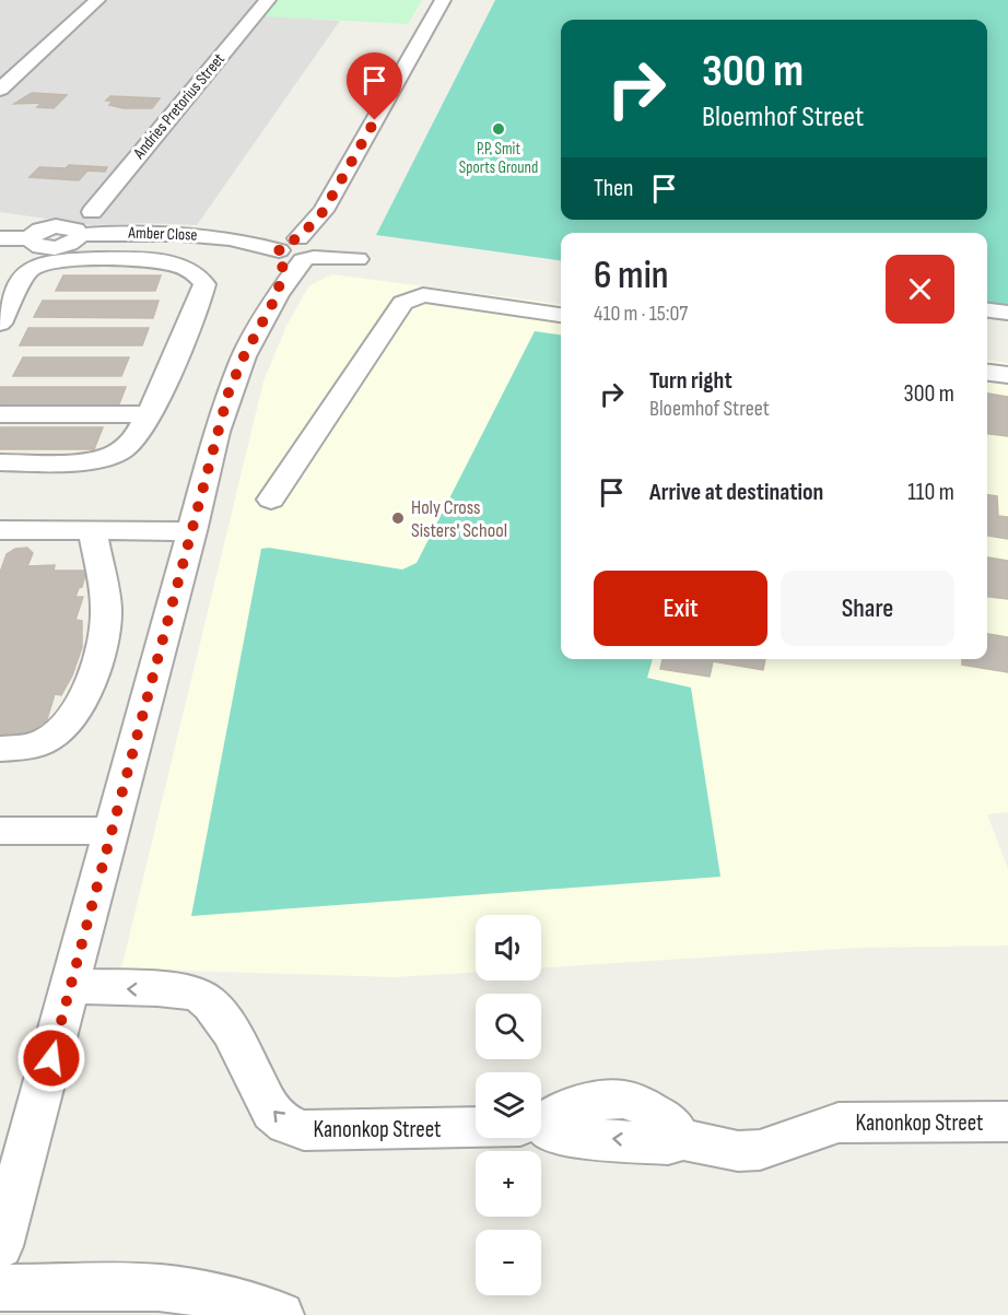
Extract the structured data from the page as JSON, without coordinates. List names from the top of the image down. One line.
{"streets":{"street":["Andries Pretorius Street","Amber Close","Kanonkop Street"]},"places":["P.P. Smit Sports Ground","Holy Cross Sisters' School"],"page":{"turn":["300 m","Bloemhof Street"],"then":"Then","heading":["6 min","410 m · 15:07"],"list":[{"name":"Turn right","note":"Bloemhof Street","value":"300 m"},{"name":"Arrive at destination","value":"110 m"}],"buttons":["Exit","Share"],"map_buttons":["+","−"]}}
